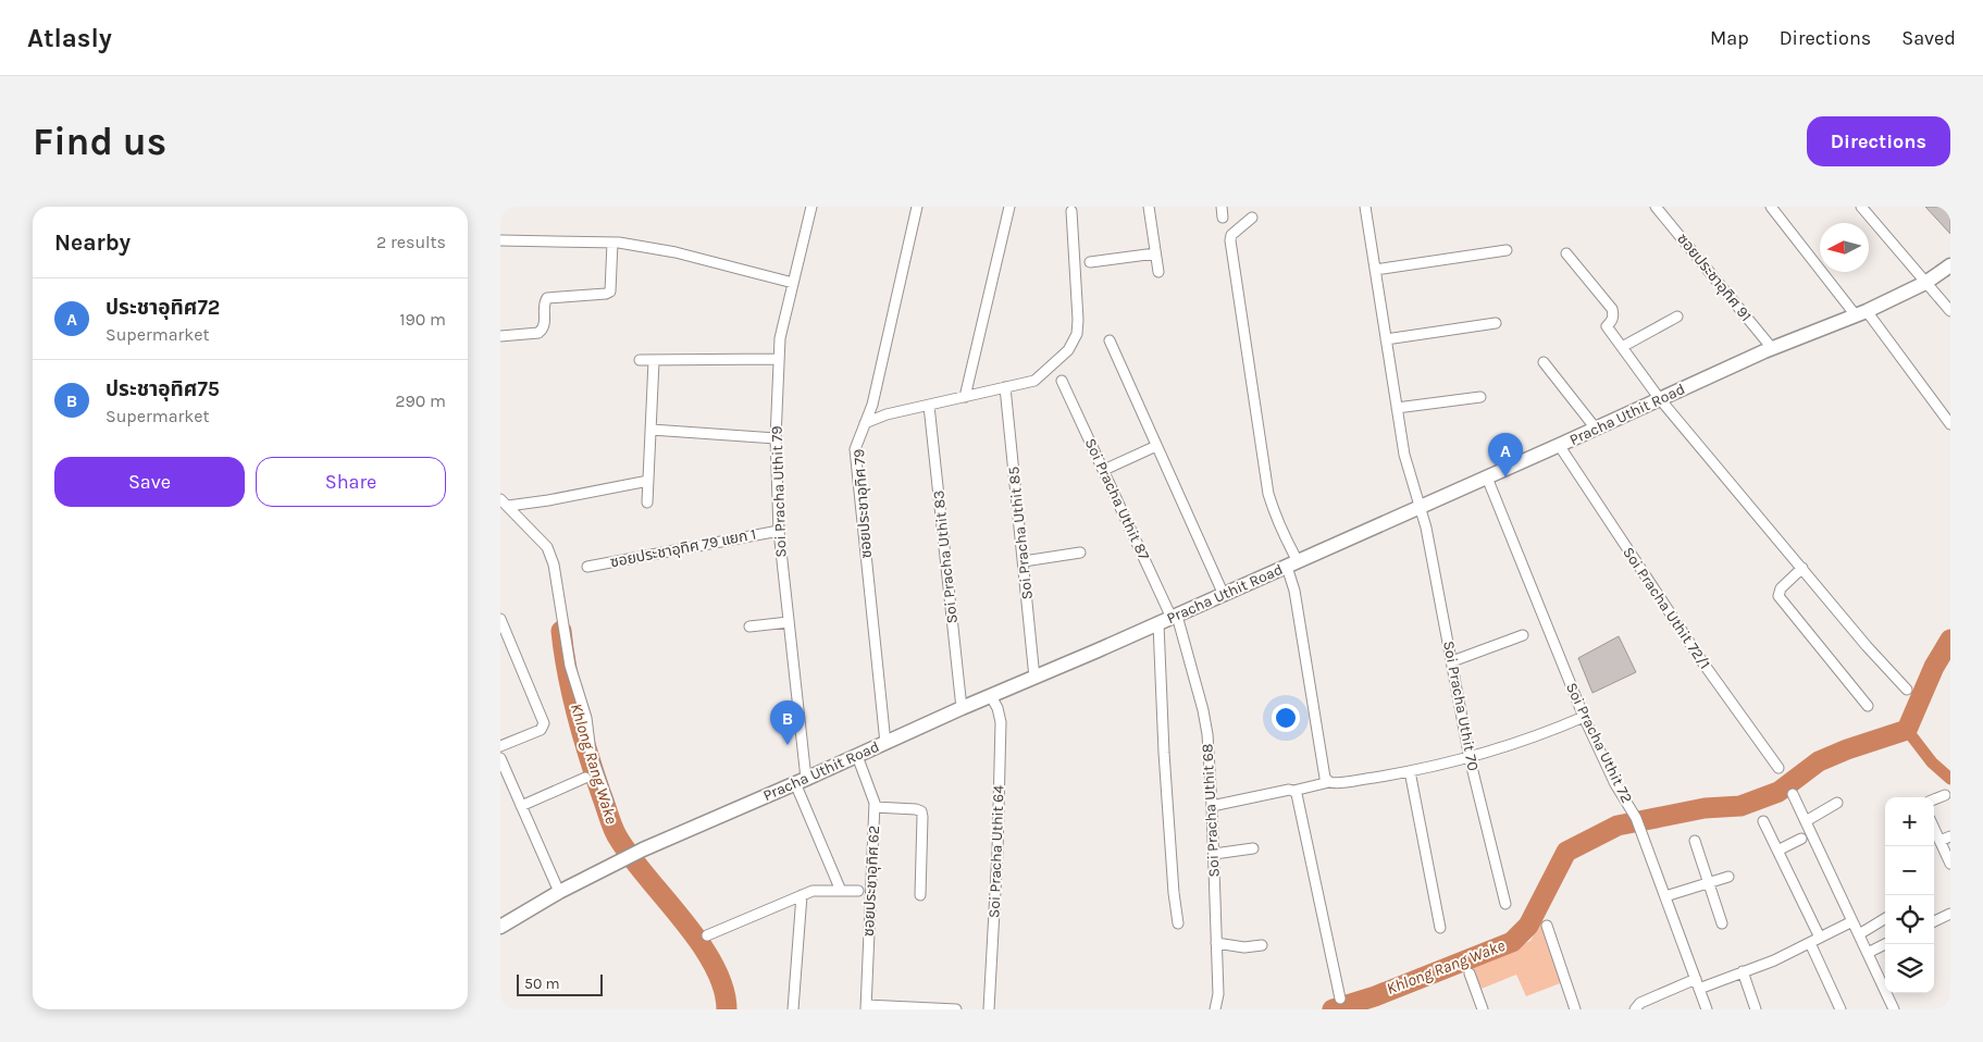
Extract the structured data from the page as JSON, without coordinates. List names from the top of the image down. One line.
{"streets":{"main road":["Pracha Uthit Road"],"street":["ซอยประชาอุทิศ 91","Soi Pracha Uthit 79","Soi Pracha Uthit 87","ซอยประชาอุทิศ 79","Soi Pracha Uthit 85","ซอยประชาอุทิศ 79 แยก 1","Soi Pracha Uthit 83","Soi Pracha Uthit 72/1","Soi Pracha Uthit 70","Soi Pracha Uthit 72","Soi Pracha Uthit 68","Soi Pracha Uthit 64","ซอยประชาอุทิศ 62"]},"crossings":[["ซอยประชาอุทิศ 91","Pracha Uthit Road"],["Pracha Uthit Road","Soi Pracha Uthit 79"],["Pracha Uthit Road","Soi Pracha Uthit 87"],["Pracha Uthit Road","ซอยประชาอุทิศ 79"],["Pracha Uthit Road","Soi Pracha Uthit 85"],["Pracha Uthit Road","Soi Pracha Uthit 83"],["Pracha Uthit Road","Soi Pracha Uthit 72/1"],["Pracha Uthit Road","Soi Pracha Uthit 70"],["Pracha Uthit Road","Soi Pracha Uthit 72"],["Pracha Uthit Road","Soi Pracha Uthit 68"],["Pracha Uthit Road","Soi Pracha Uthit 64"],["Pracha Uthit Road","ซอยประชาอุทิศ 62"],["Soi Pracha Uthit 79","ซอยประชาอุทิศ 79 แยก 1"],["Soi Pracha Uthit 87","Soi Pracha Uthit 68"]],"water":["Khlong Rang Wake"],"scale_bar":"50 m","north":"left","page":{"header":"Atlasly","nav":["Map","Directions","Saved"],"buttons":["Directions",["Save","Share"]],"title":"Find us","heading":["Nearby","2 results"],"list":[{"mark":"A","name":"ประชาอุทิศ72","note":"Supermarket","value":"190 m"},{"mark":"B","name":"ประชาอุทิศ75","note":"Supermarket","value":"290 m"}],"pins":["A","B"],"map_buttons":["+","−"],"scale":"50 m"}}
